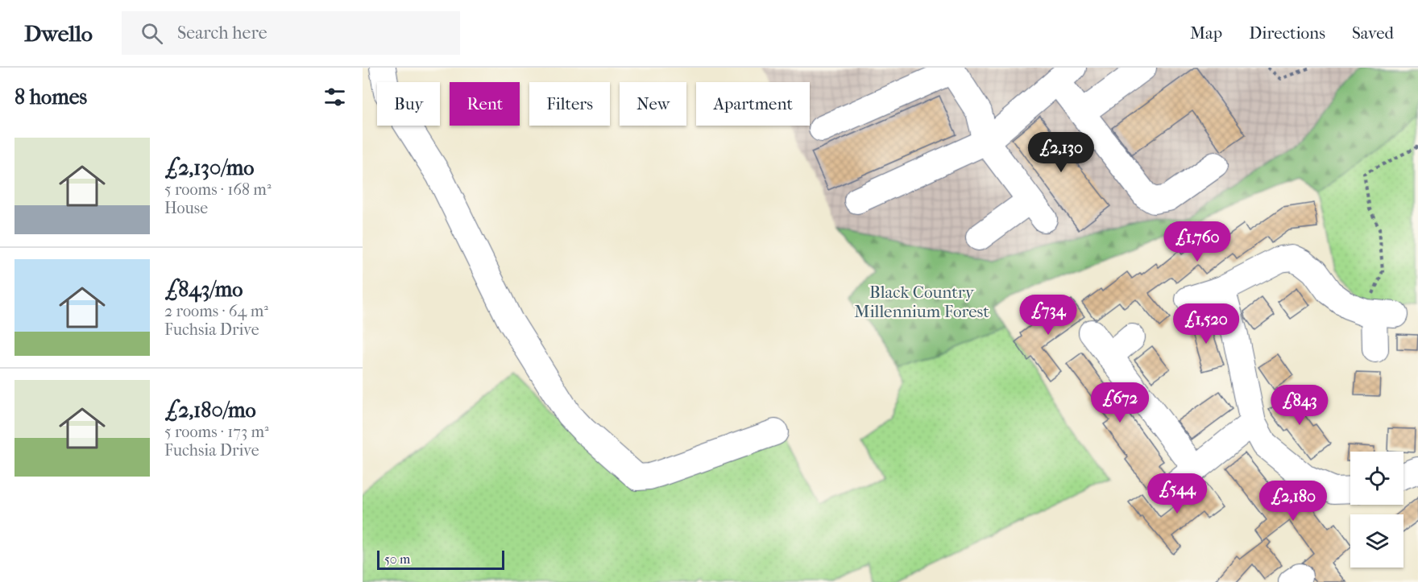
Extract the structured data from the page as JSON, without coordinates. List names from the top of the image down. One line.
{"parks":["Black Country Millennium Forest"],"scale_bar":"50 m","page":{"header":"Dwello","search":"Search here","nav":["Map","Directions","Saved"],"heading":"8 homes","chip":["Buy","Rent","Filters","New","Apartment"],"list":[{"name":"£2,130/mo","note":"5 rooms · 168 m² · House"},{"name":"£843/mo","note":"2 rooms · 64 m² · Fuchsia Drive"},{"name":"£2,180/mo","note":"5 rooms · 173 m² · Fuchsia Drive"}],"price":["£2,130","£1,760","£734","£1,520","£672","£843","£544","£2,180"],"scale":"50 m"}}
